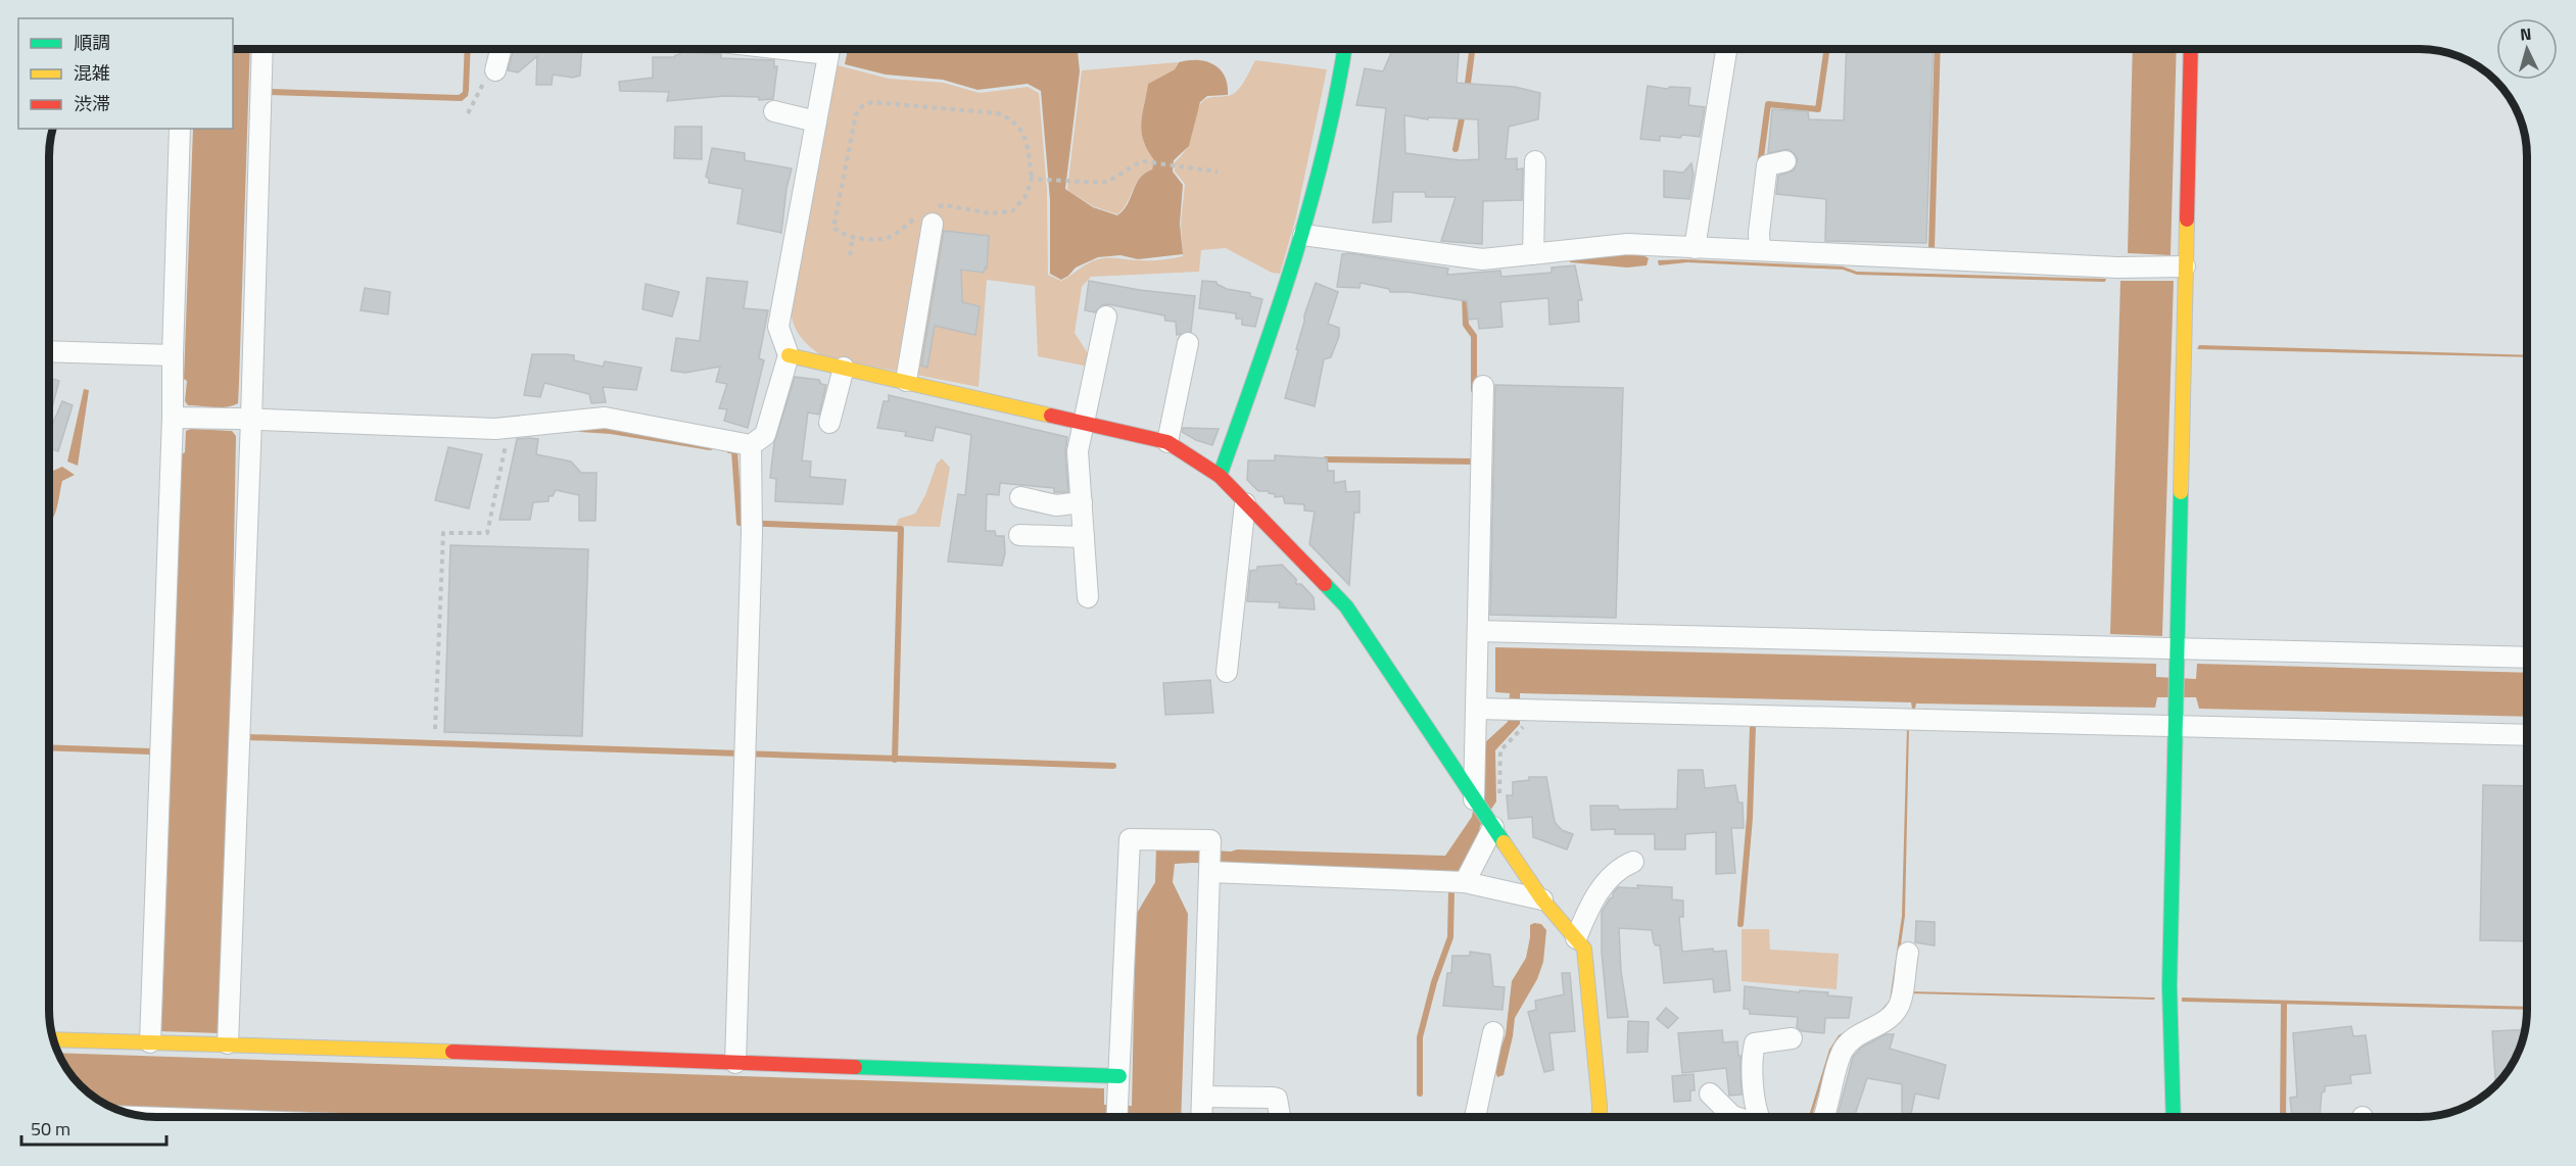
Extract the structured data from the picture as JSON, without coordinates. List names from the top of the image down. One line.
{"legend":["順調","混雑","渋滞"],"scale_bar":"50 m","north":"top"}
